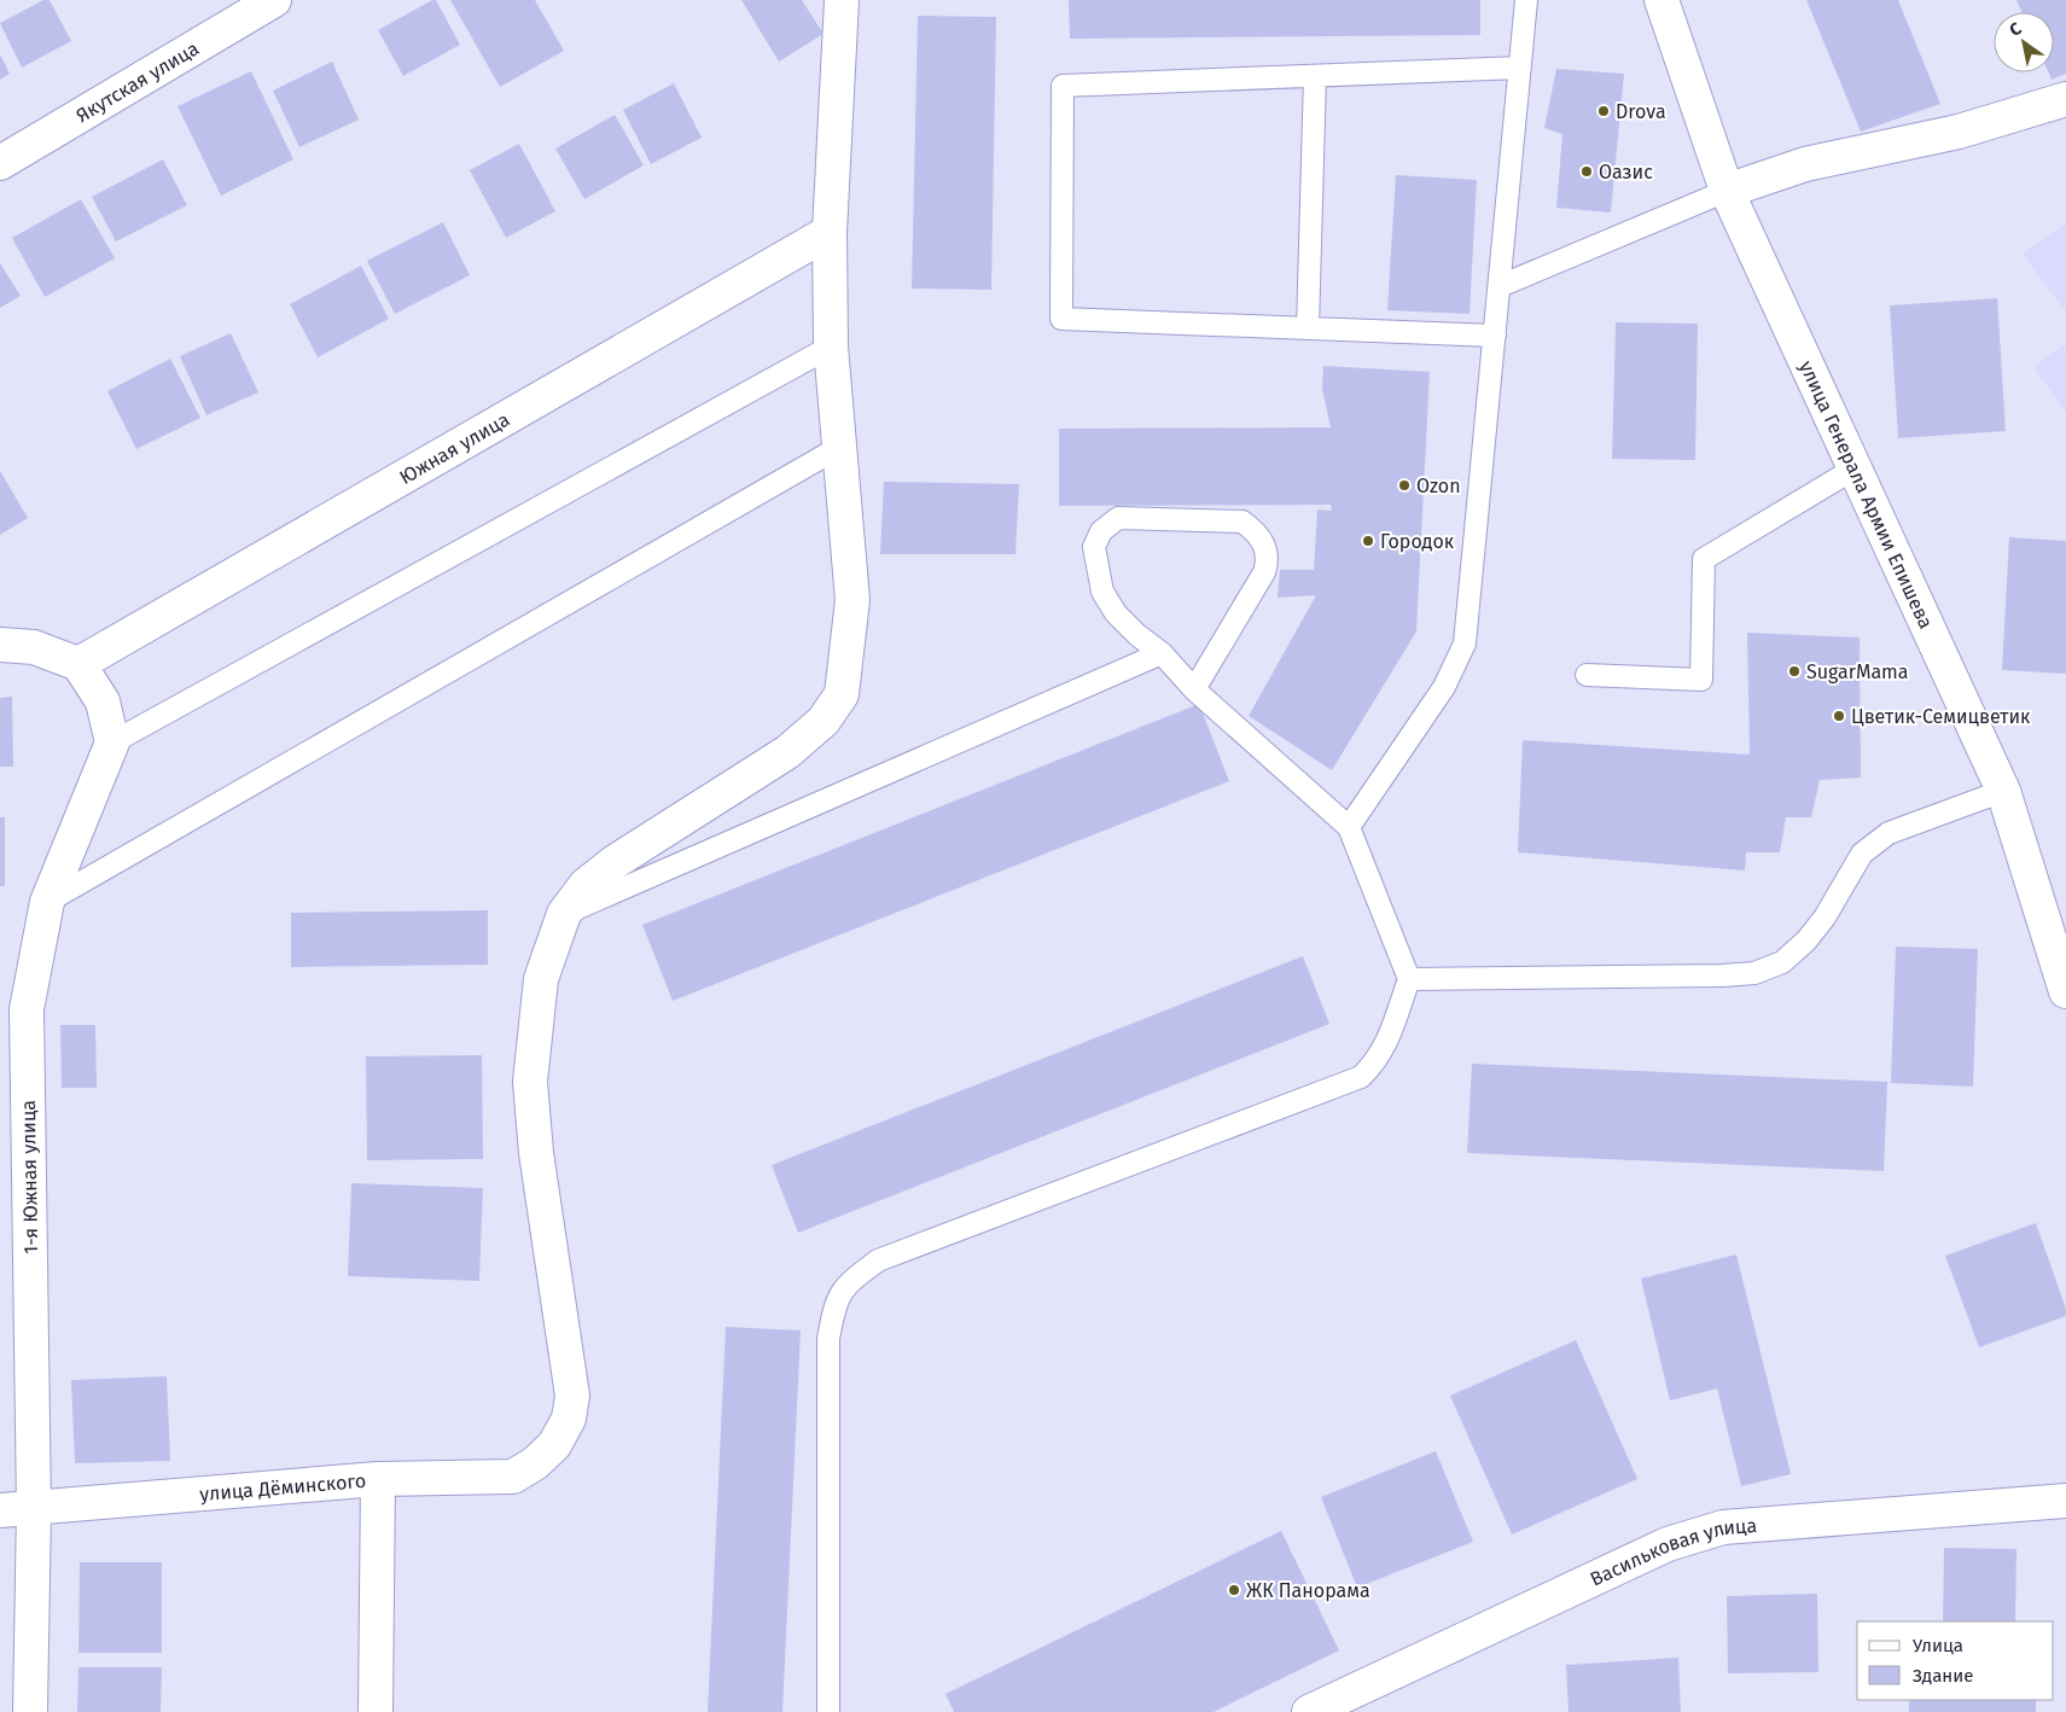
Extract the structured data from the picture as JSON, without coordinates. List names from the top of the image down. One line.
{"streets":{"street":["Якутская улица","Южная улица","улица Генерала Армии Епишева","1-я Южная улица","улица Дёминского","Васильковая улица"]},"crossings":[["1-я Южная улица","улица Дёминского"]],"places":["Drova","Оазис","Ozon","Городок","SugarMama","Цветик-Семицветик","ЖК Панорама"],"legend":["Улица","Здание"],"north":"top left"}
